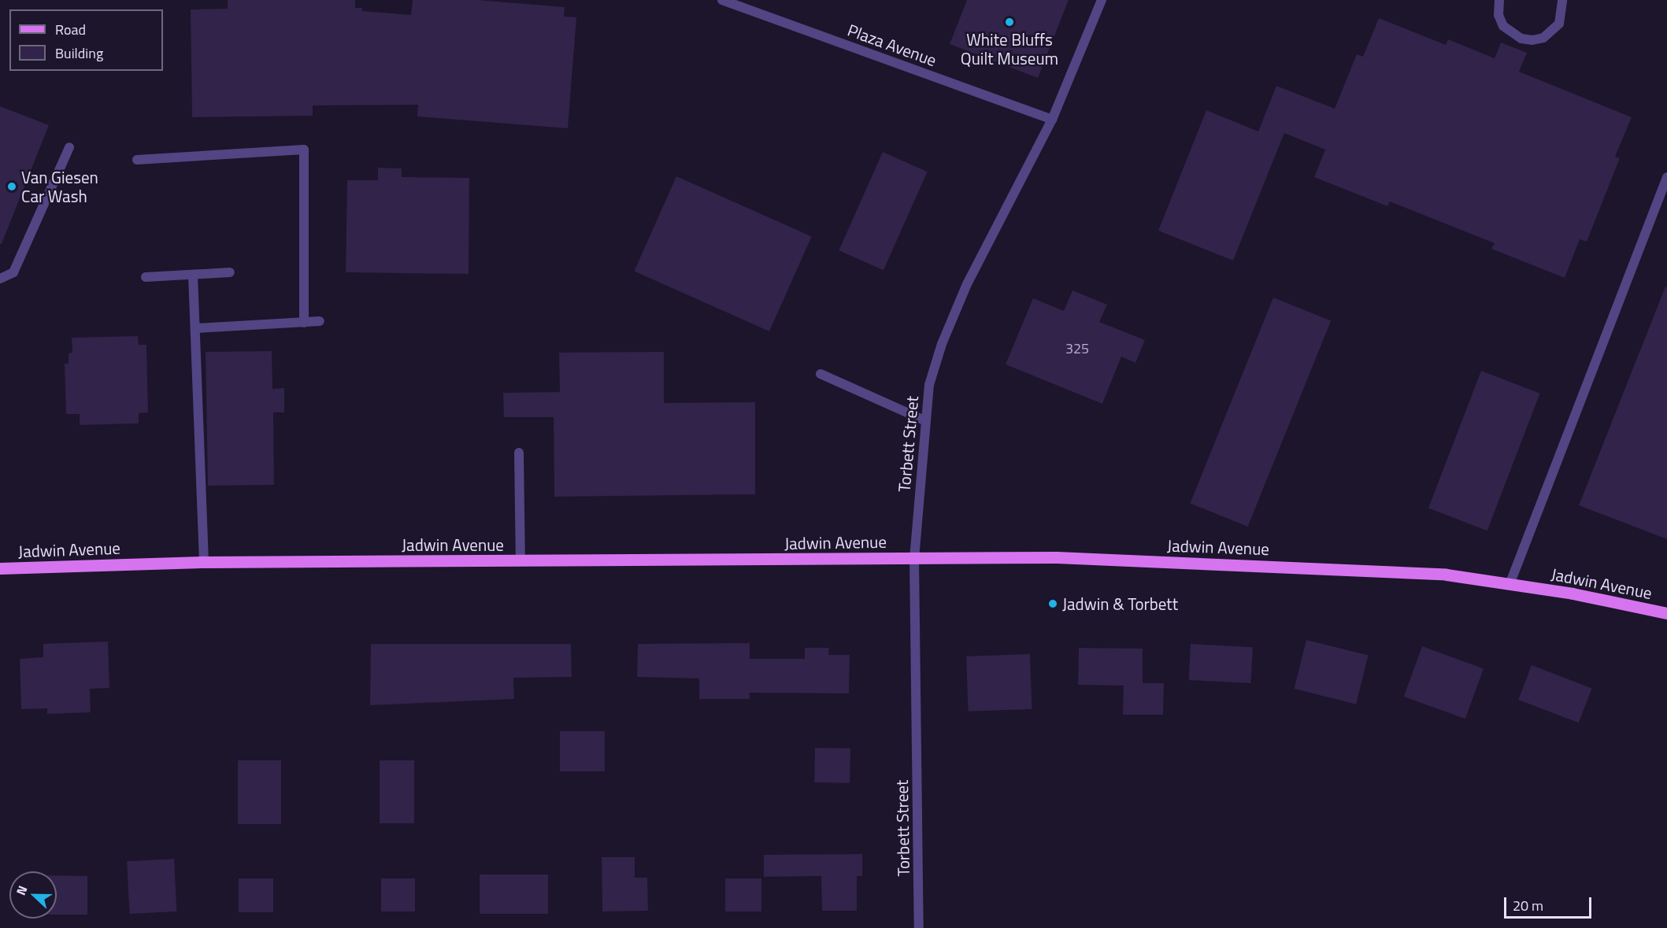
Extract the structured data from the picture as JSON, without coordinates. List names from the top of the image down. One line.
{"streets":{"main road":["Jadwin Avenue"],"street":["Plaza Avenue","Torbett Street"]},"crossings":[["Plaza Avenue","Torbett Street"],["Torbett Street","Jadwin Avenue"]],"places":["White Bluffs Quilt Museum","Van Giesen Car Wash","Jadwin & Torbett"],"house_numbers":["325"],"legend":["Road","Building"],"scale_bar":"20 m","north":"left"}
